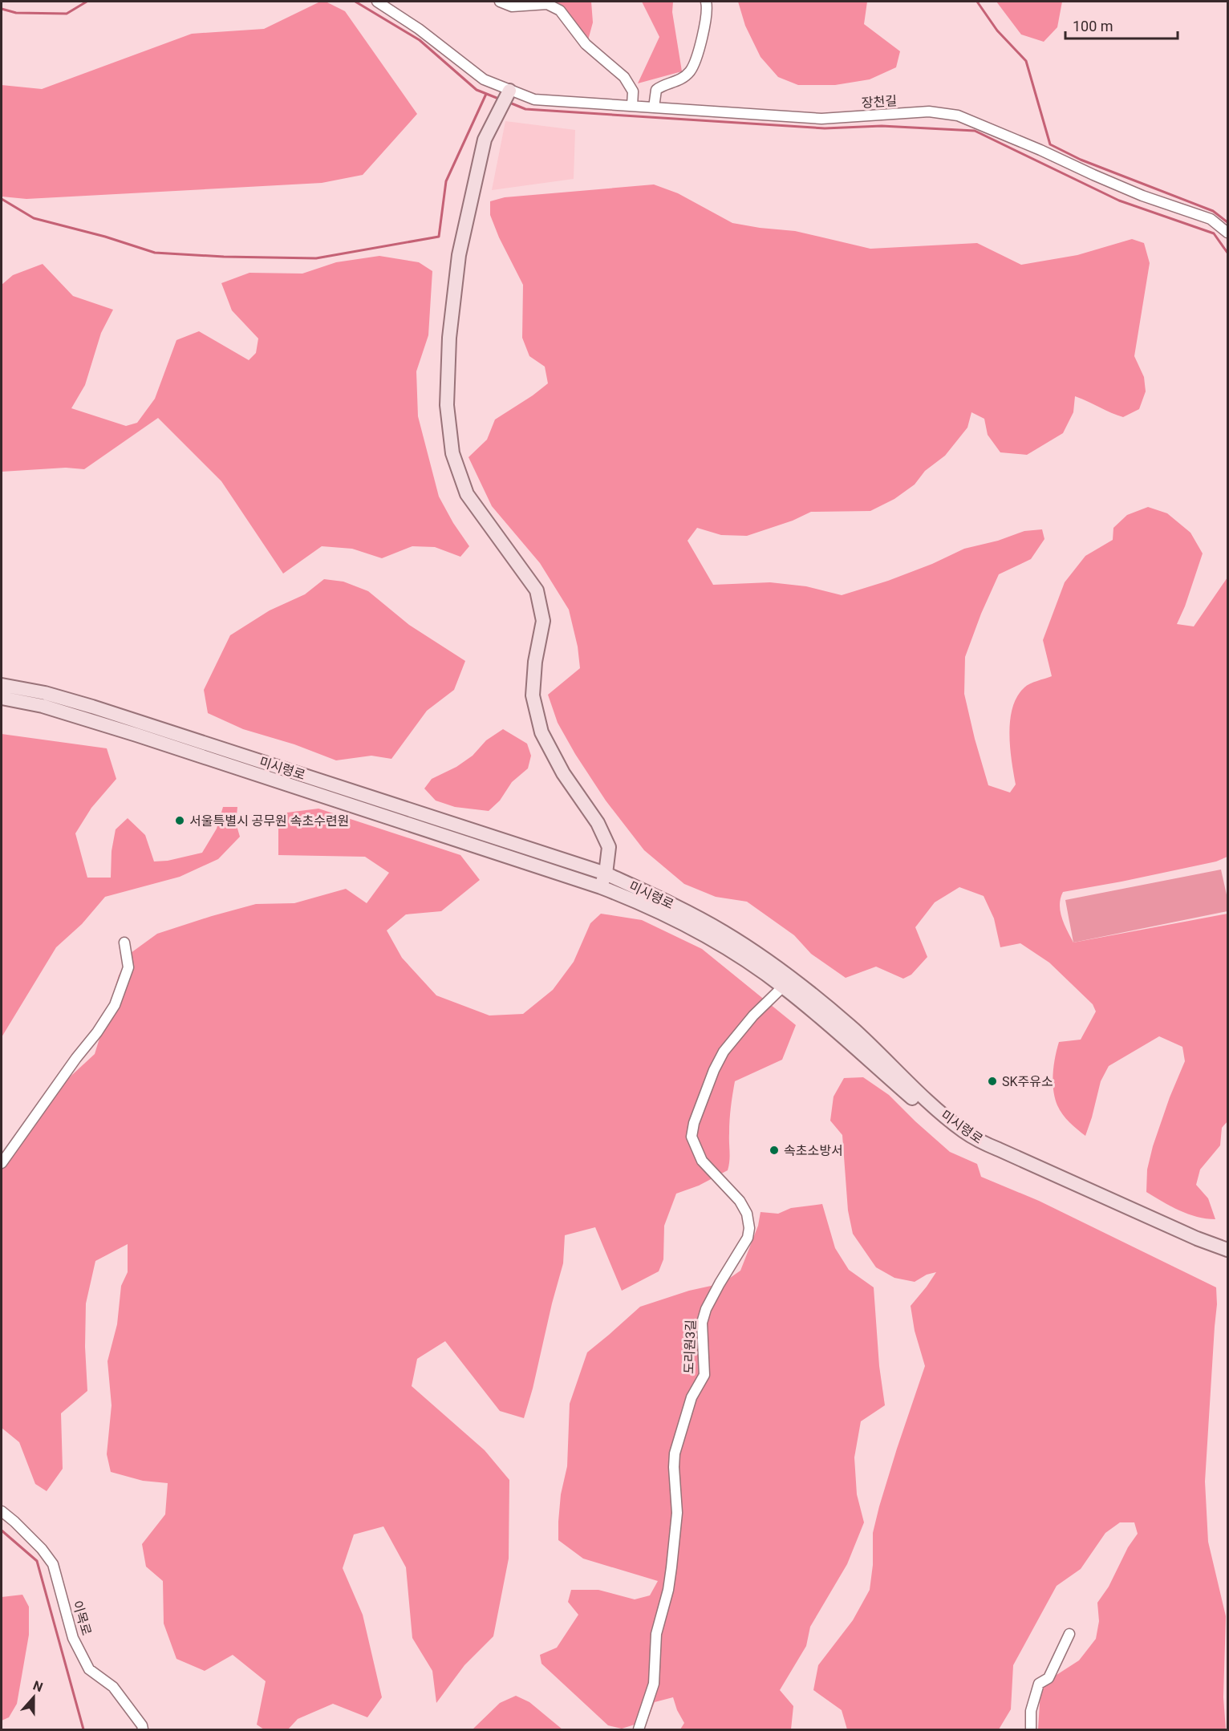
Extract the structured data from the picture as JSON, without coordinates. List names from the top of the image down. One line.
{"streets":{"main road":["미시령로"],"street":["장천길","도리원3길","이목로"]},"crossings":[["미시령로","도리원3길"]],"places":["서울특별시 공무원 속초수련원","SK주유소","속초소방서"],"scale_bar":"100 m","north":"top"}
